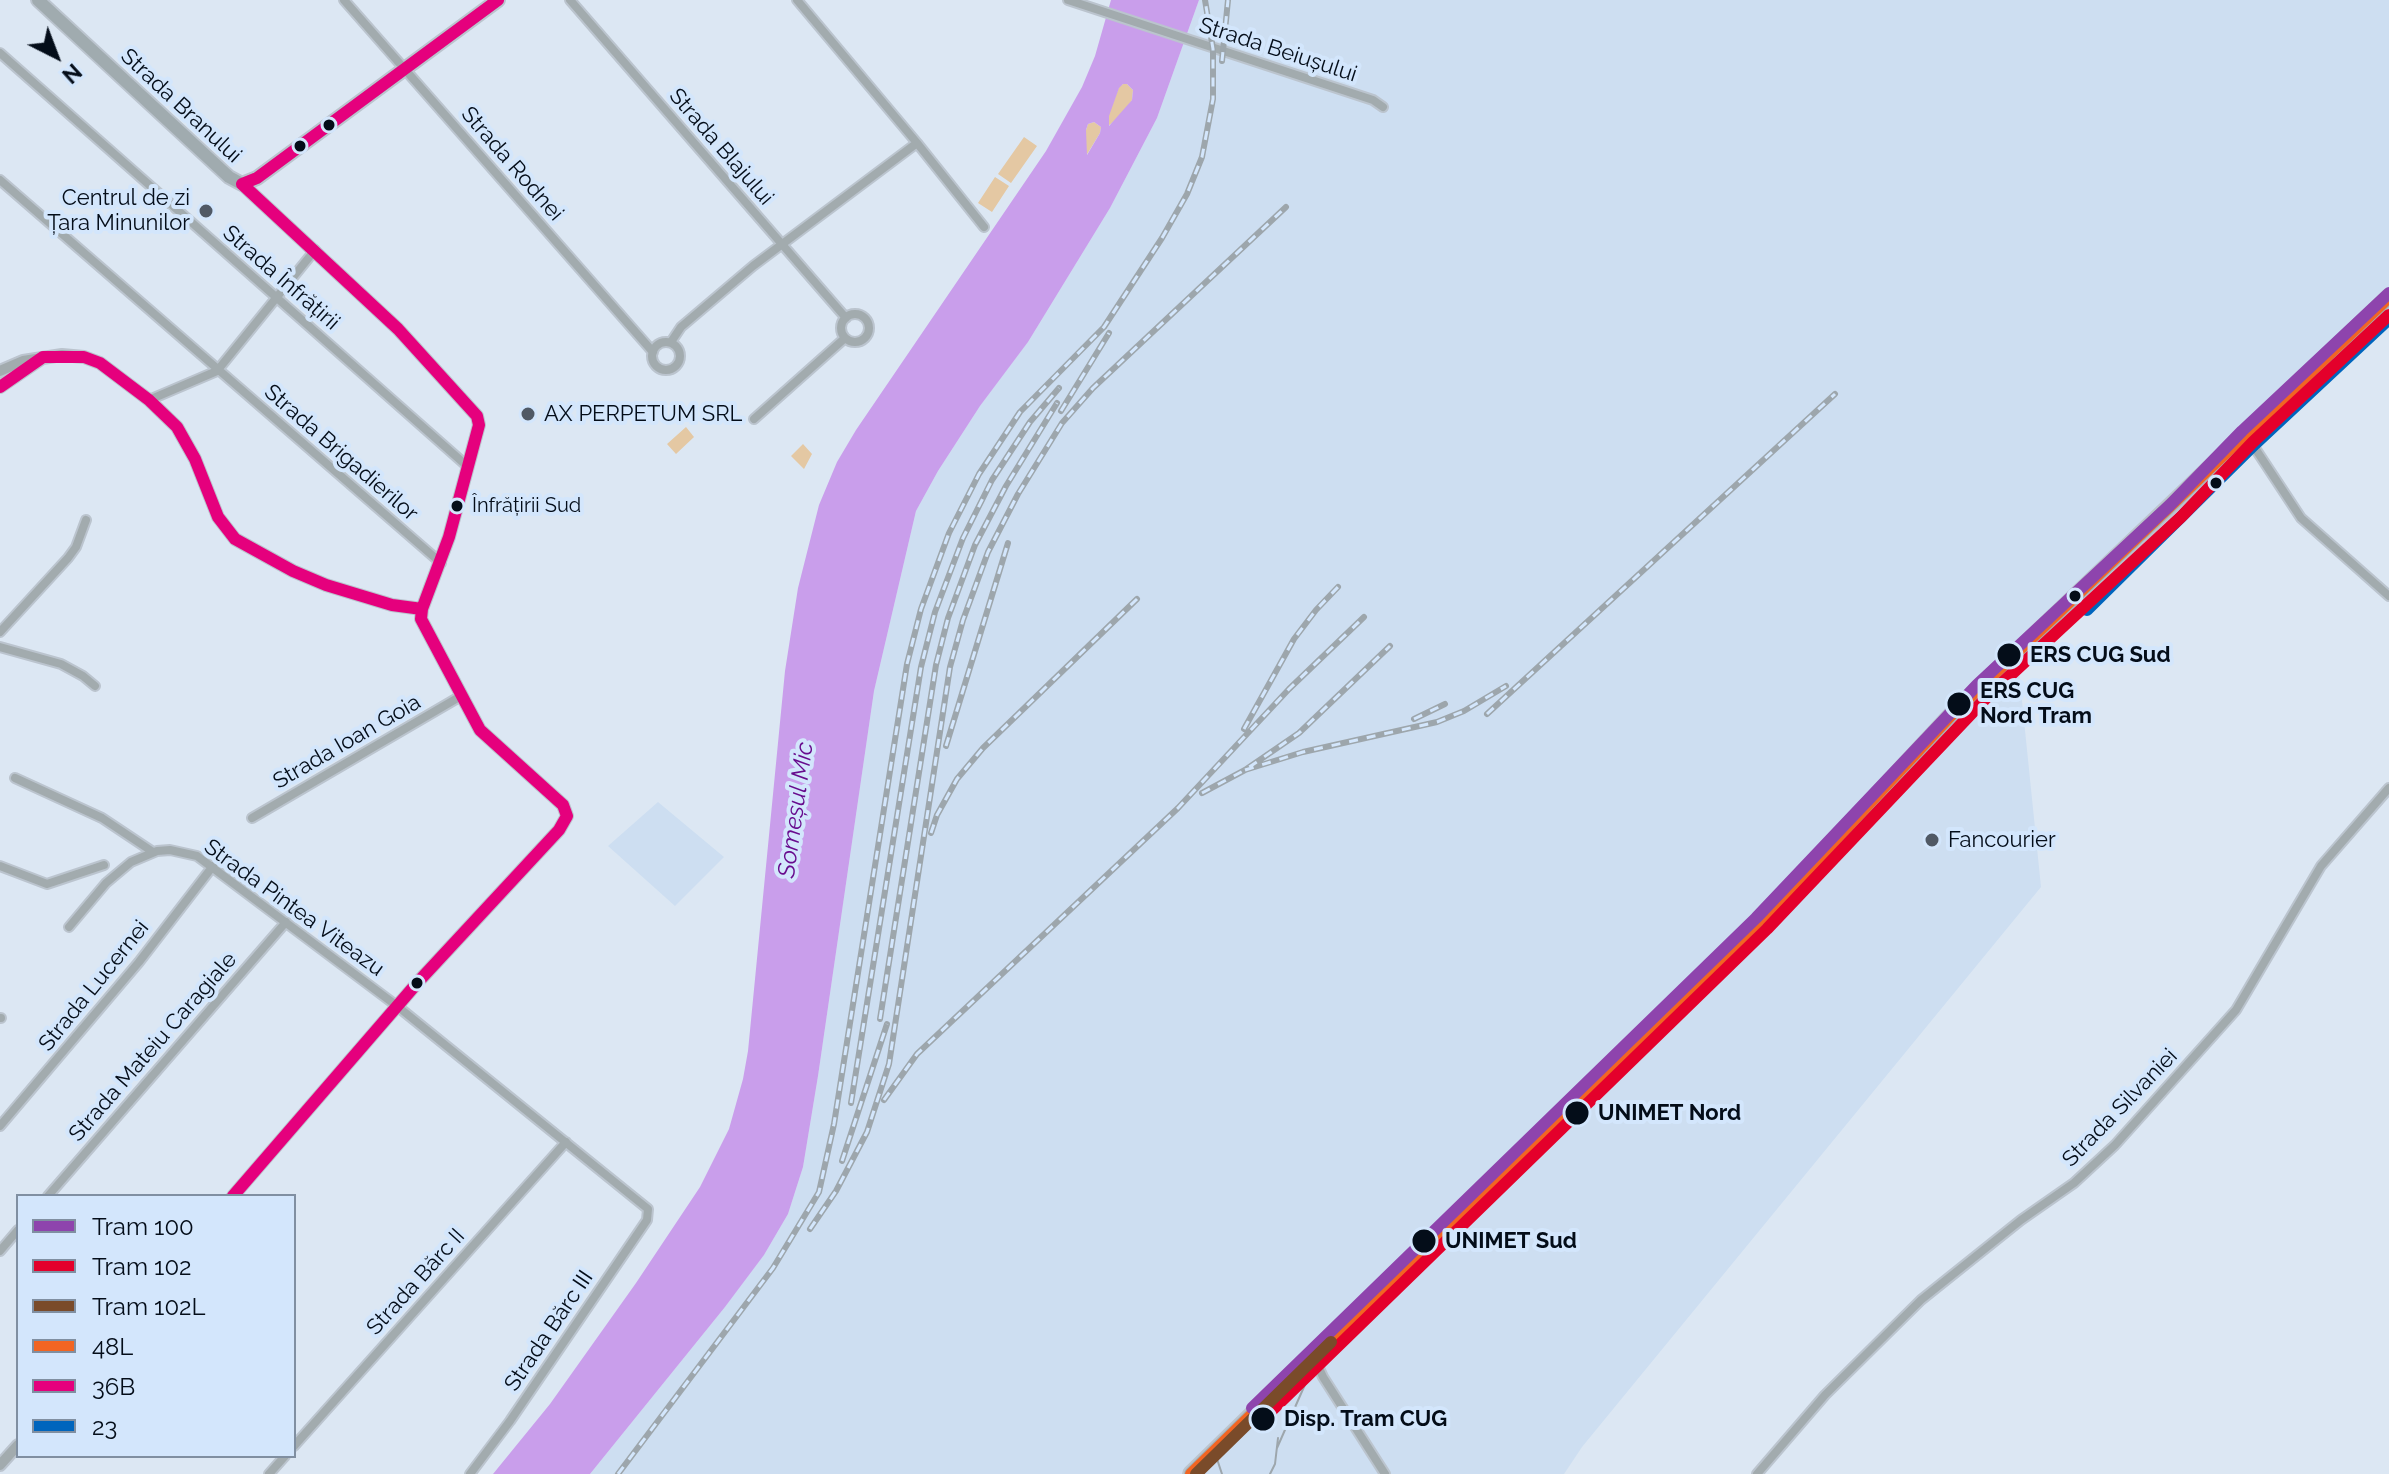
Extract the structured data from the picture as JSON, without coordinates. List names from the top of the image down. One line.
{"streets":{"main road":["Strada Branului"],"street":["Strada Beiușului","Strada Blajului","Strada Rodnei","Strada Înfrățirii","Strada Brigadierilor","Strada Ioan Goia","Strada Pintea Viteazu","Strada Lucernei","Strada Mateiu Caragiale","Strada Silvaniei","Strada Bărc II","Strada Bărc III"]},"crossings":[["Strada Branului","Strada Înfrățirii"],["Strada Pintea Viteazu","Strada Lucernei"],["Strada Pintea Viteazu","Strada Mateiu Caragiale"],["Strada Pintea Viteazu","Strada Bărc II"],["Strada Pintea Viteazu","Strada Bărc III"]],"water":["Someșul Mic"],"places":["Centrul de zi Țara Minunilor","AX PERPETUM SRL","Înfrățirii Sud","ERS CUG Sud","ERS CUG Nord Tram","Fancourier","UNIMET Nord","UNIMET Sud","Disp. Tram CUG"],"lines":["transit line 36B","tram line 100","transit line 48L","tram line 102","transit line 23","tram line 102L"],"legend":["Tram 100","Tram 102","Tram 102L","48L","36B","23"],"north":"bottom right"}
